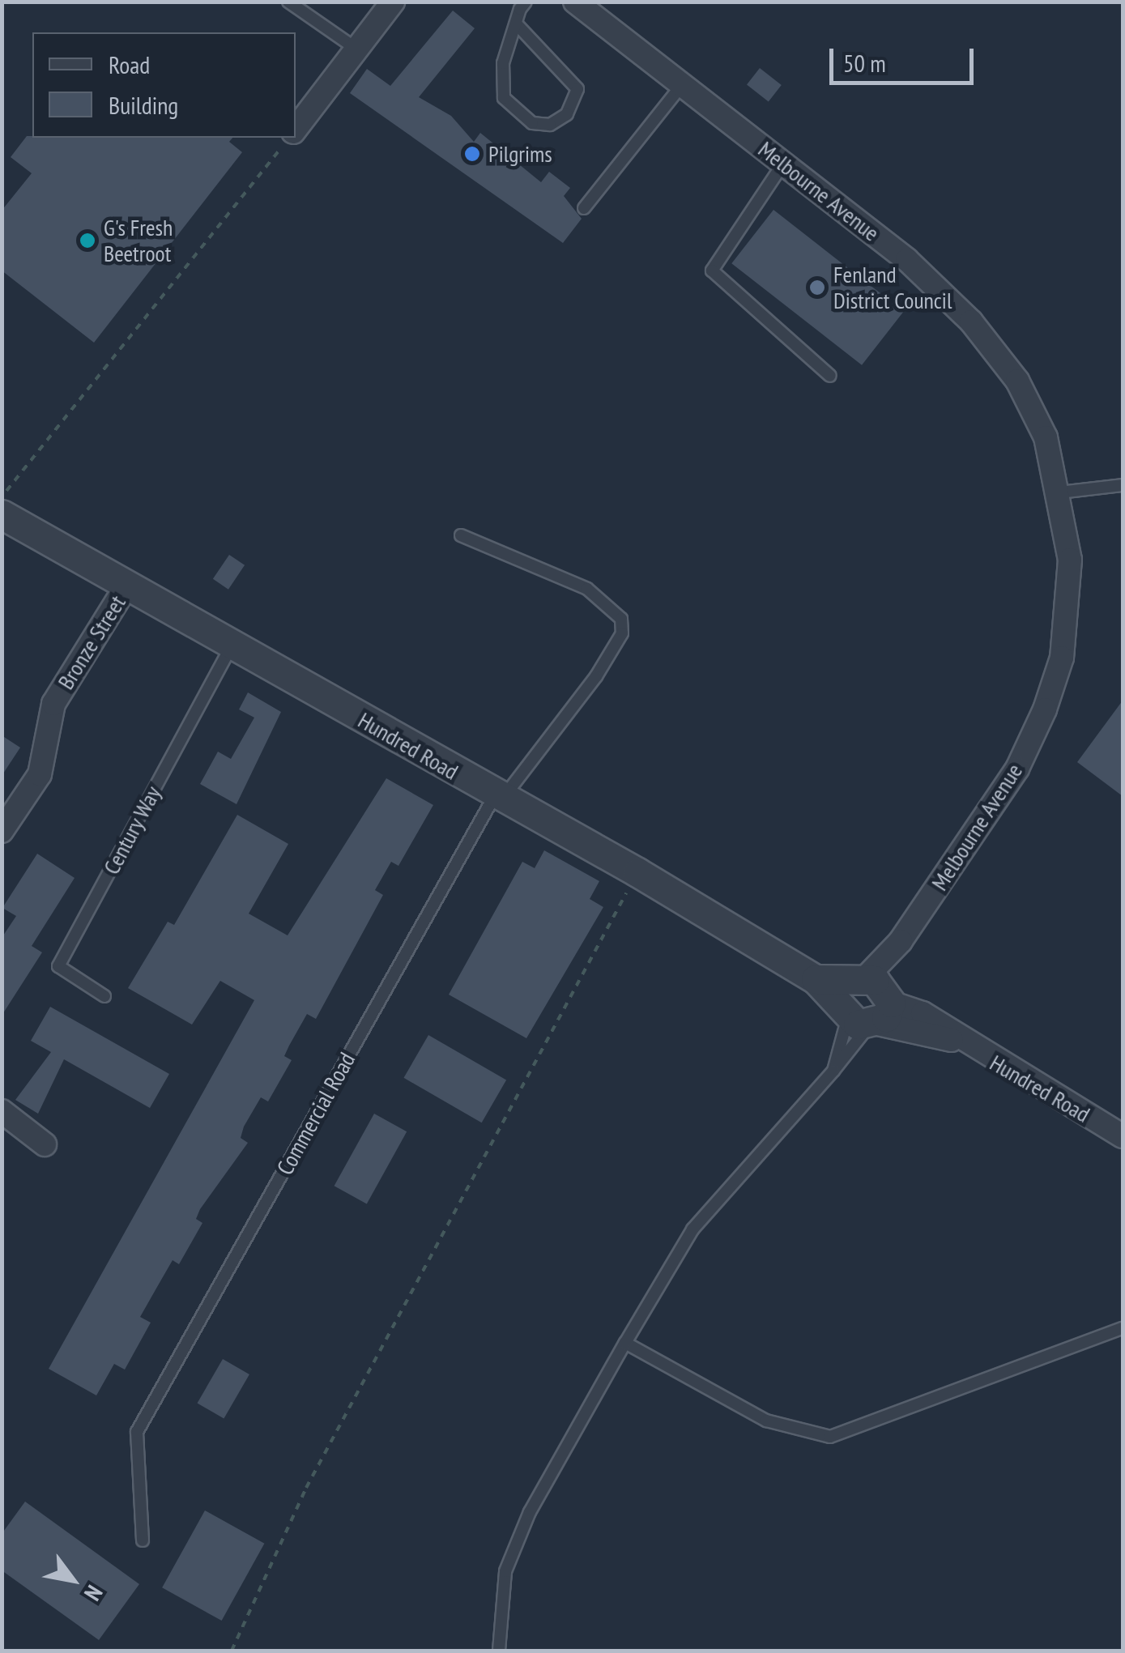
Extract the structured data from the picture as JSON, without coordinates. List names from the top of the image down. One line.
{"streets":{"street":["Melbourne Avenue","Bronze Street","Hundred Road"],"lane":["Century Way","Commercial Road"]},"crossings":[["Melbourne Avenue","Hundred Road"],["Bronze Street","Hundred Road"],["Hundred Road","Century Way"],["Hundred Road","Commercial Road"]],"places":["Pilgrims","G's Fresh Beetroot","Fenland District Council"],"legend":["Road","Building"],"scale_bar":"50 m","north":"bottom right"}
